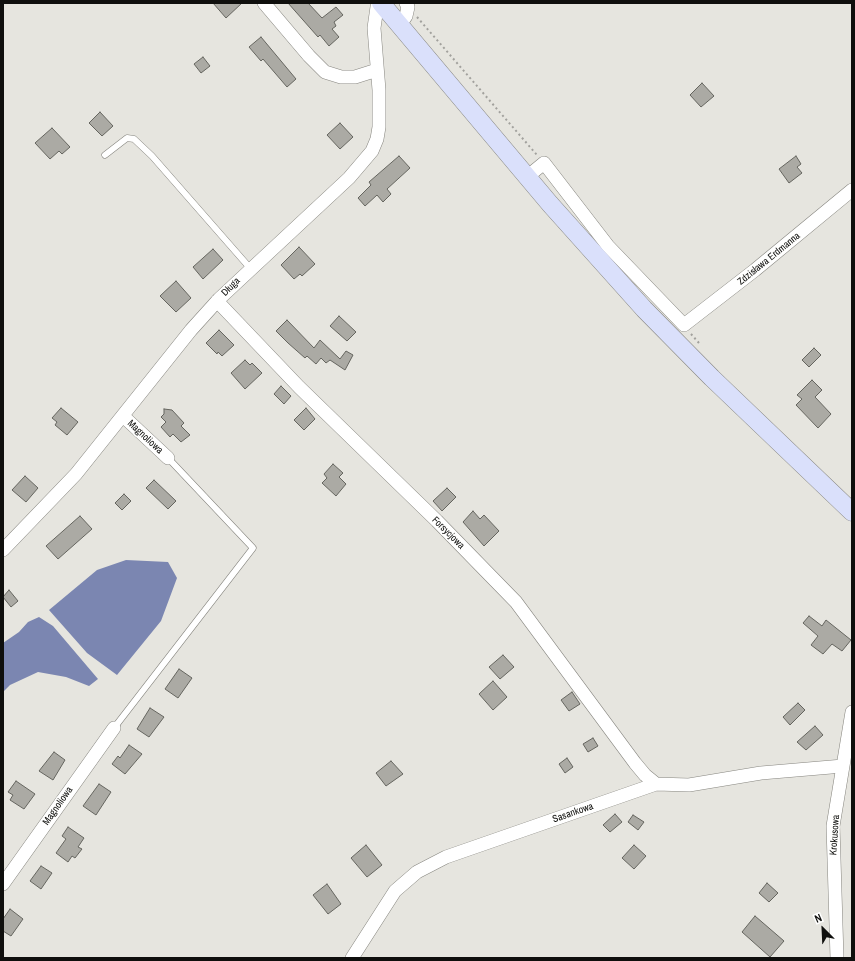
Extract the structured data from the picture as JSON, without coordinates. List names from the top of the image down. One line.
{"streets":{"street":["Zdzisława Erdmanna","Długa","Magnoliowa","Forsycjowa","Sasankowa","Krokusowa"]},"crossings":[["Długa","Magnoliowa"],["Długa","Forsycjowa"],["Forsycjowa","Sasankowa"],["Sasankowa","Krokusowa"]],"north":"top left"}
